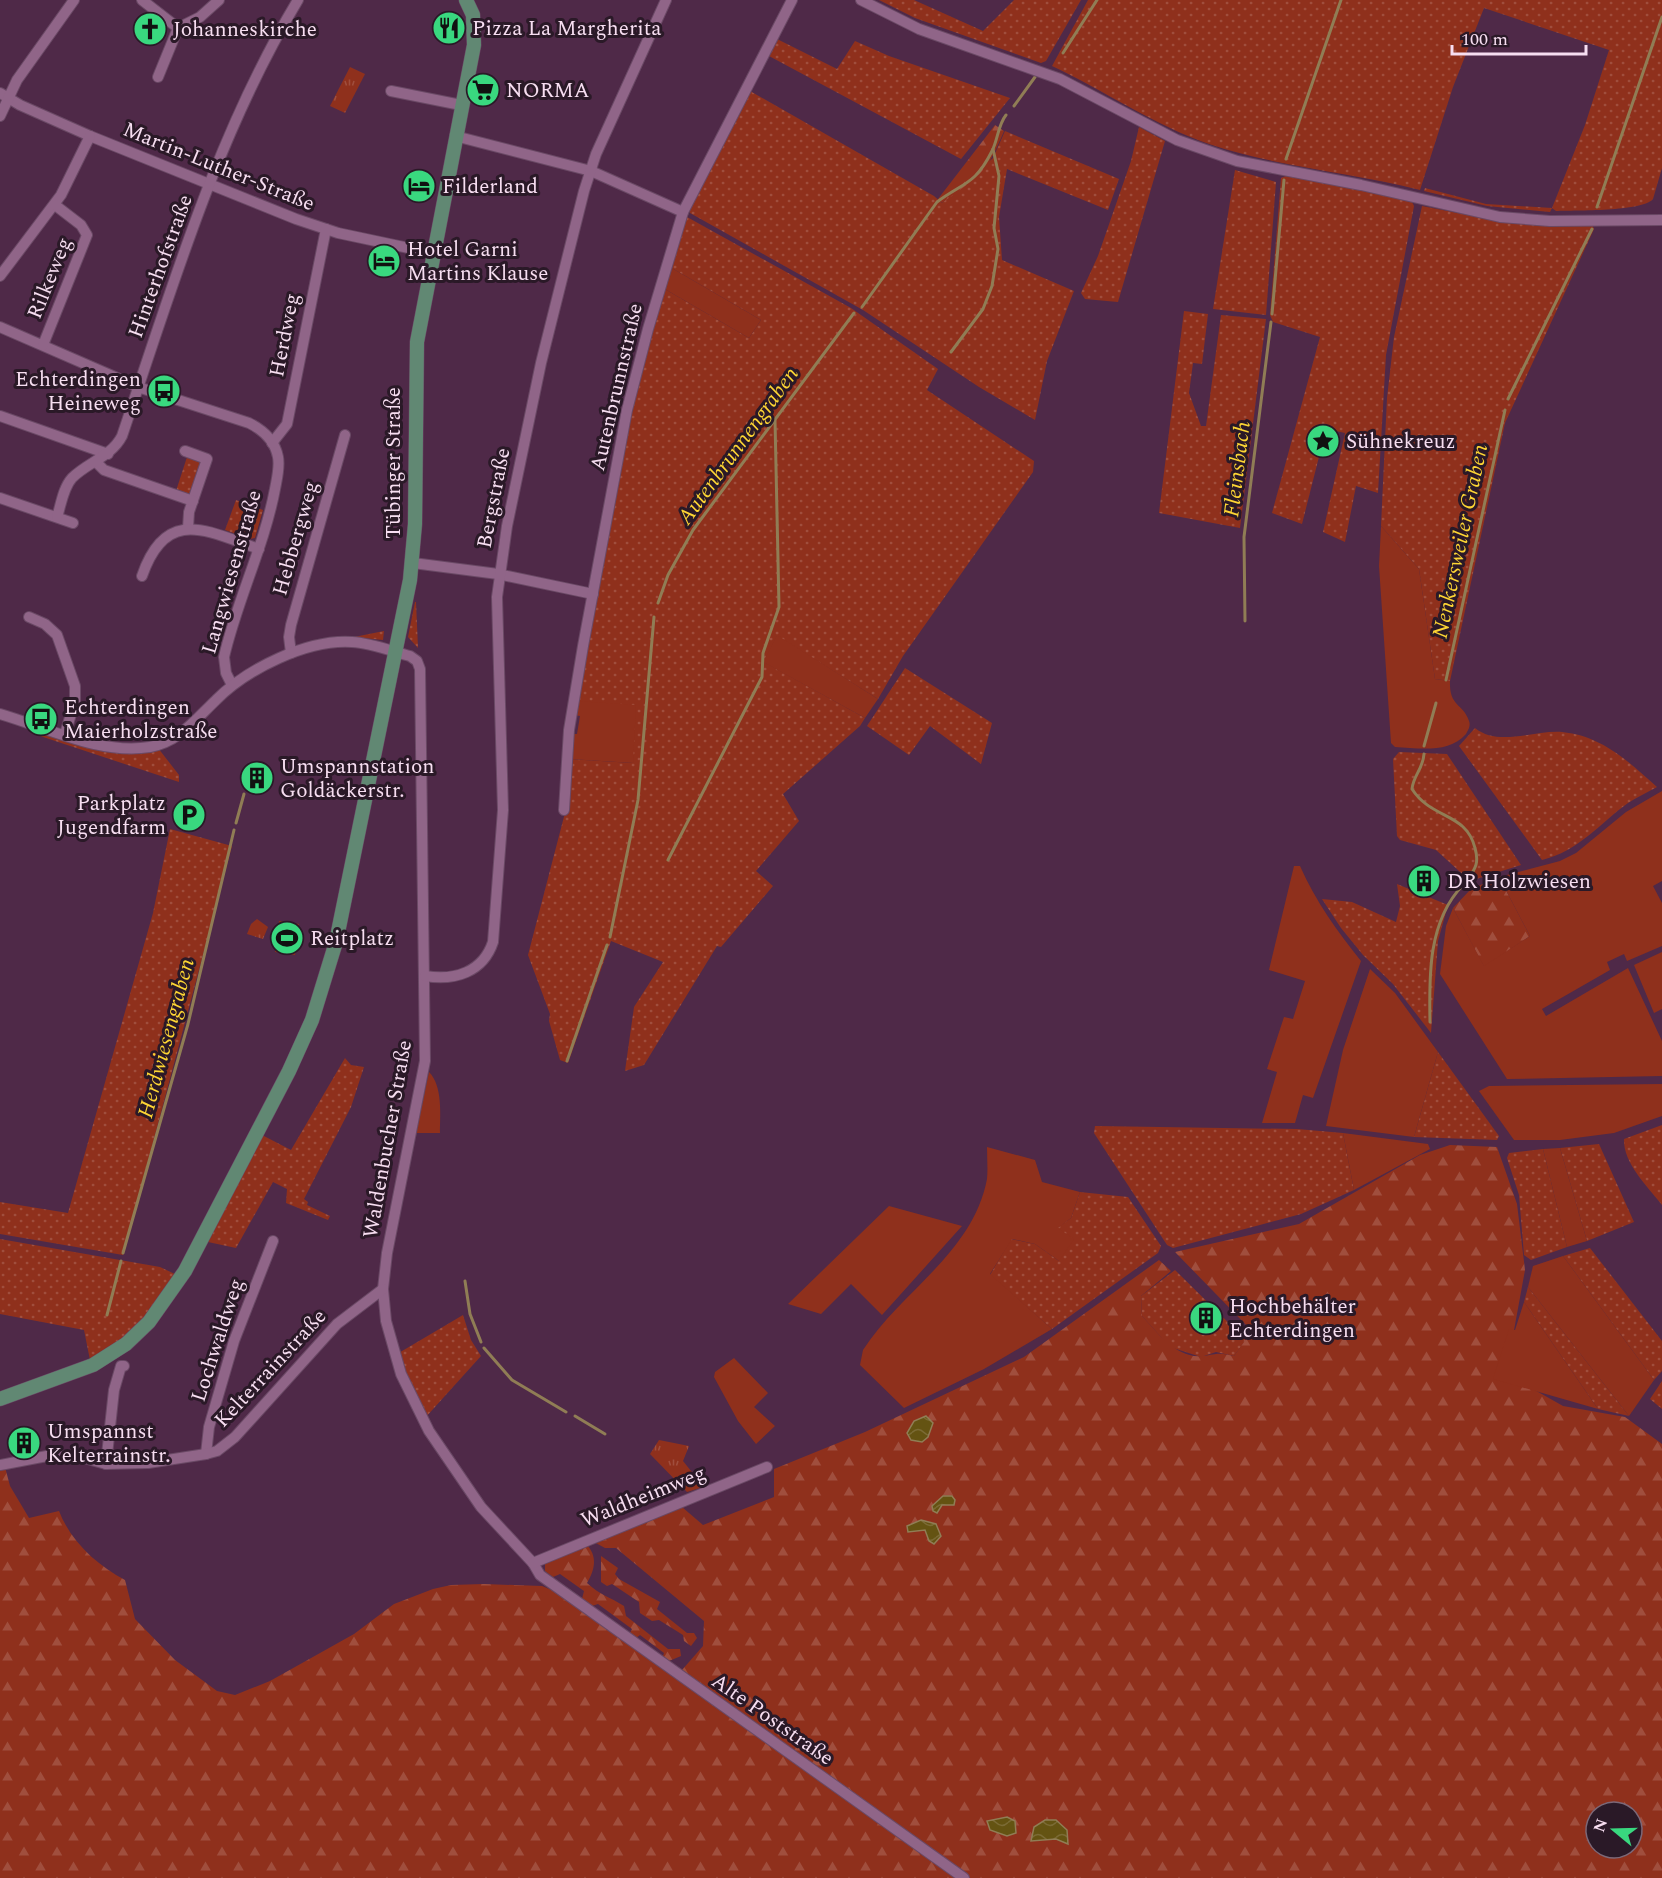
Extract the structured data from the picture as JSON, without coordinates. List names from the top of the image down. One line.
{"streets":{"main road":["Tübinger Straße"],"street":["Martin-Luther-Straße","Hinterhofstraße","Rilkeweg","Herdweg","Autenbrunnstraße","Bergstraße","Hebbergweg","Langwiesenstraße","Waldenbucher Straße","Lochwaldweg","Kelterrainstraße","Waldheimweg","Alte Poststraße"]},"crossings":[["Martin-Luther-Straße","Hinterhofstraße"],["Martin-Luther-Straße","Herdweg"],["Martin-Luther-Straße","Tübinger Straße"],["Herdweg","Langwiesenstraße"],["Tübinger Straße","Waldenbucher Straße"],["Bergstraße","Waldenbucher Straße"],["Hebbergweg","Waldenbucher Straße"],["Langwiesenstraße","Waldenbucher Straße"],["Waldenbucher Straße","Kelterrainstraße"],["Waldenbucher Straße","Waldheimweg"],["Waldenbucher Straße","Alte Poststraße"],["Lochwaldweg","Kelterrainstraße"]],"water":["Autenbrunnengraben","Fleinsbach","Nenkersweiler Graben","Herdwiesengraben"],"places":{"restaurant":["Pizza La Margherita"],"church":["Johanneskirche"],"supermarket":["NORMA"],"hotel":["Filderland","Hotel Garni Martins Klause"],"bus stop":["Echterdingen Heineweg","Echterdingen Maierholzstraße"],"place":["Sühnekreuz"],"building":["Umspannstation Goldäckerstr.","DR Holzwiesen","Hochbehälter Echterdingen","Umspannst Kelterrainstr."],"parking":["Parkplatz Jugendfarm"],"sports":["Reitplatz"]},"scale_bar":"100 m","north":"left"}
